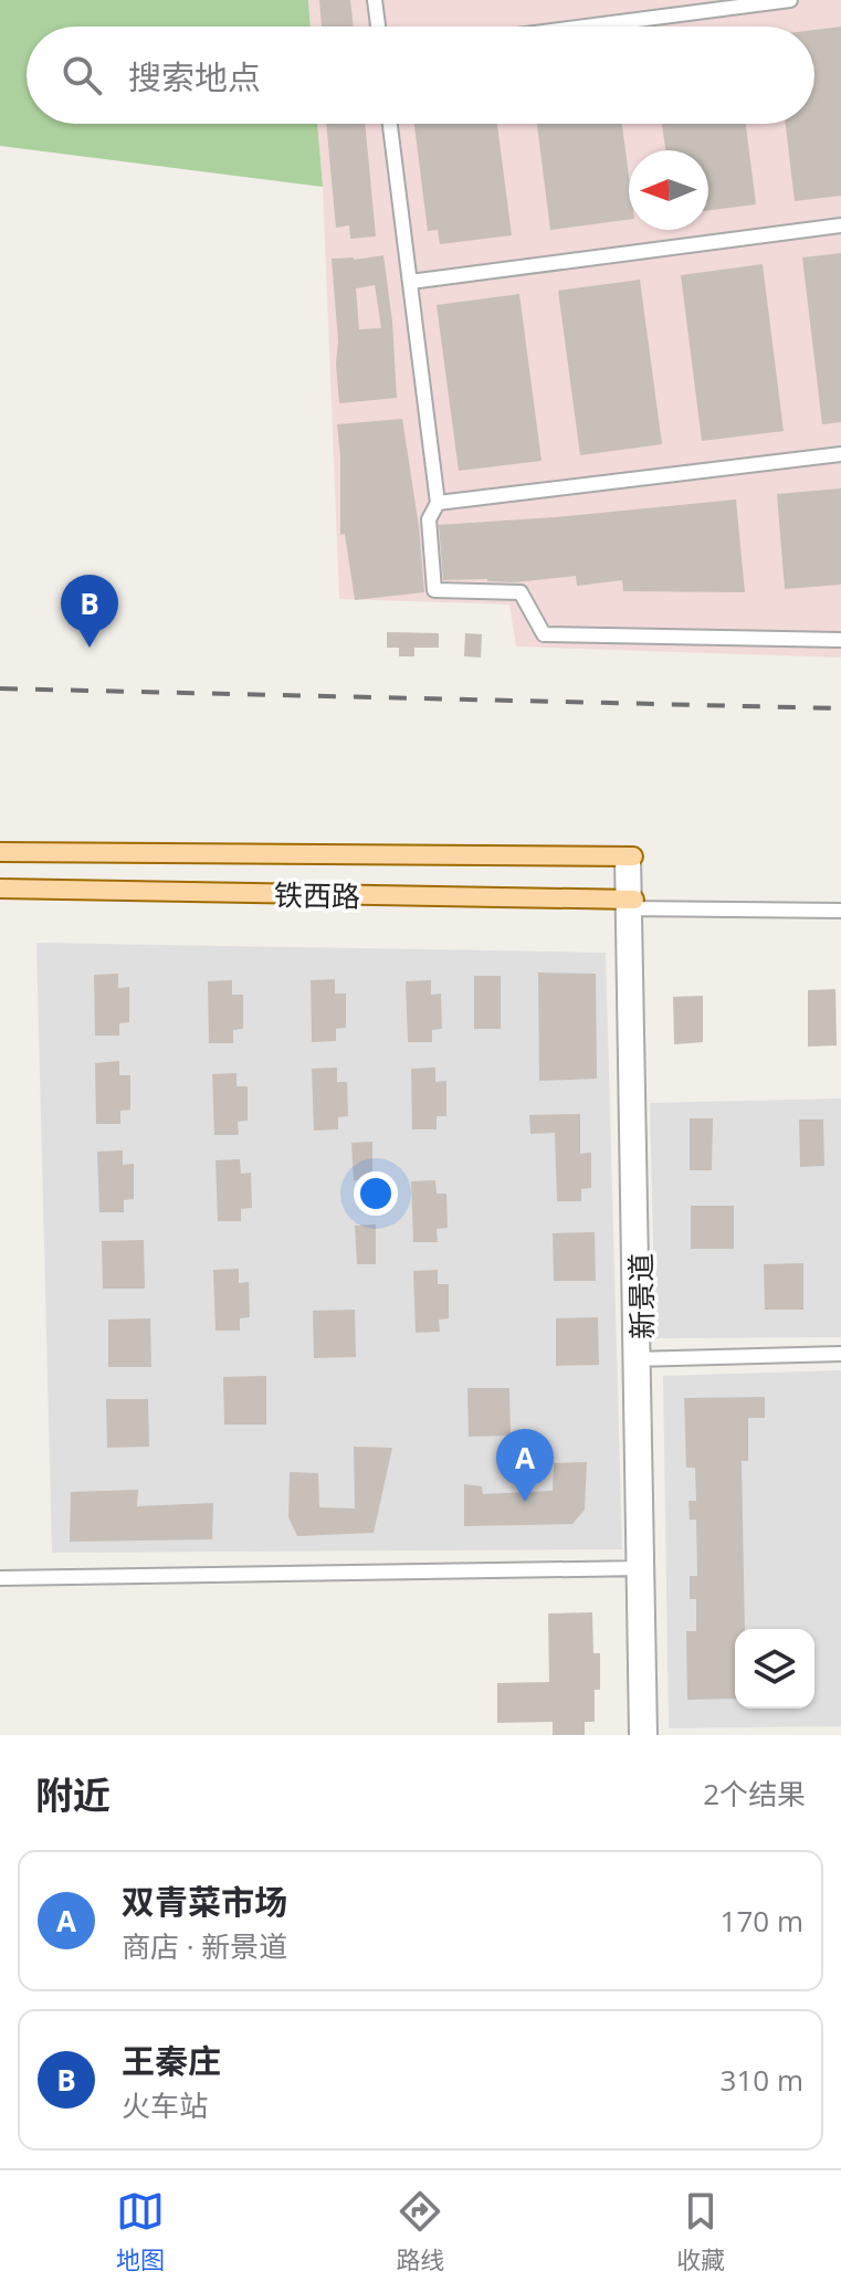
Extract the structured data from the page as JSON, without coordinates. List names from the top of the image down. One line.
{"streets":{"main road":["铁西路"],"street":["新景道"]},"crossings":[["铁西路","新景道"]],"north":"left","page":{"search":"搜索地点","pins":["B","A"],"heading":["附近","2个结果"],"list":[{"mark":"A","name":"双青菜市场","note":"商店 · 新景道","value":"170 m"},{"mark":"B","name":"王秦庄","note":"火车站","value":"310 m"}],"nav":["地图","路线","收藏"]}}
